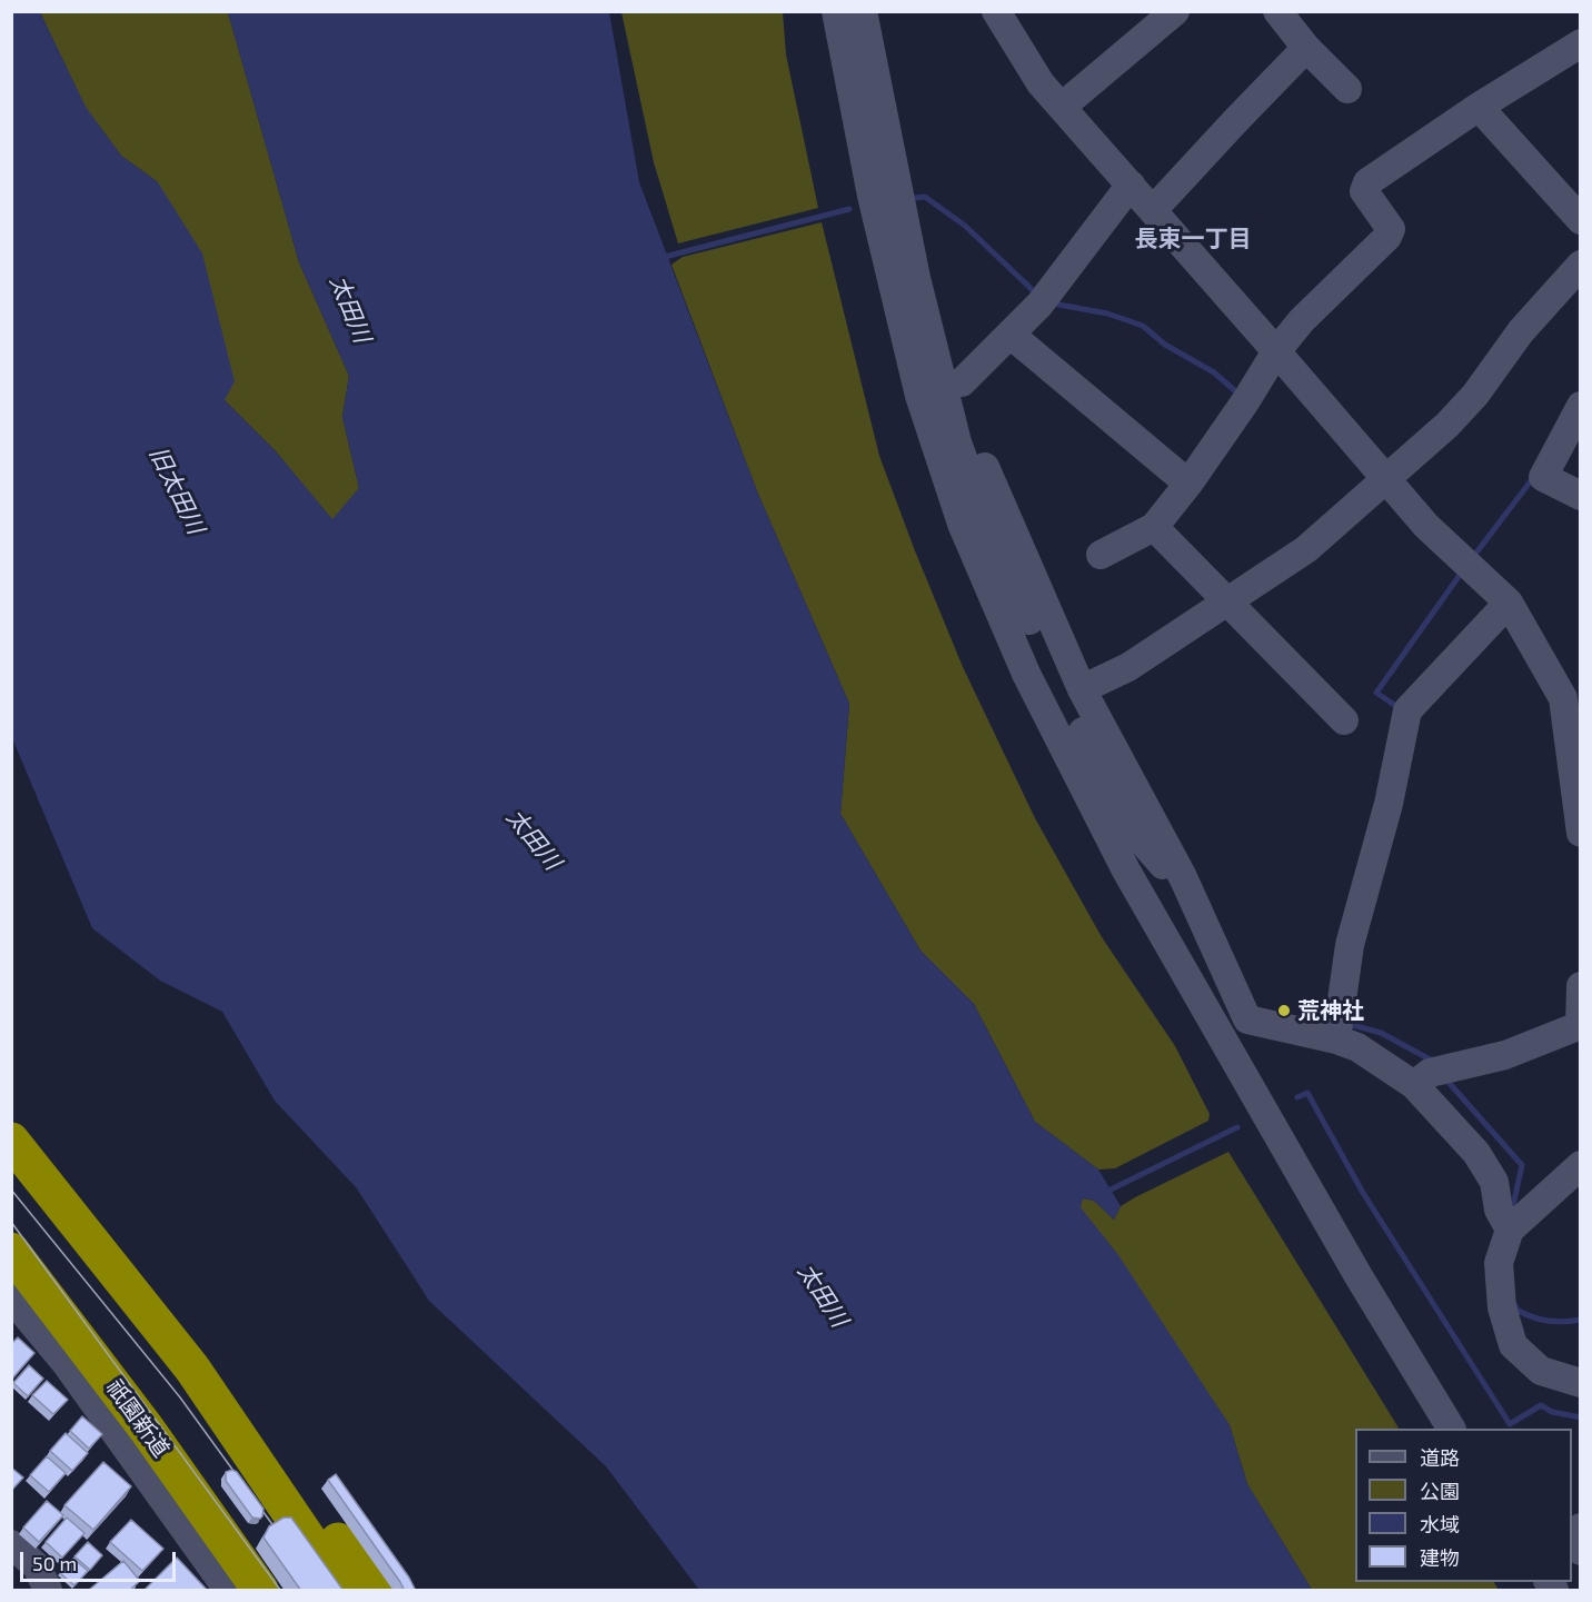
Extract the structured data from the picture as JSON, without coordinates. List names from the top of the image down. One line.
{"streets":{"highway":["祇園新道"]},"districts":["長束一丁目"],"water":["太田川","旧太田川"],"places":["荒神社"],"legend":["道路","公園","水域","建物"],"scale_bar":"50 m"}
